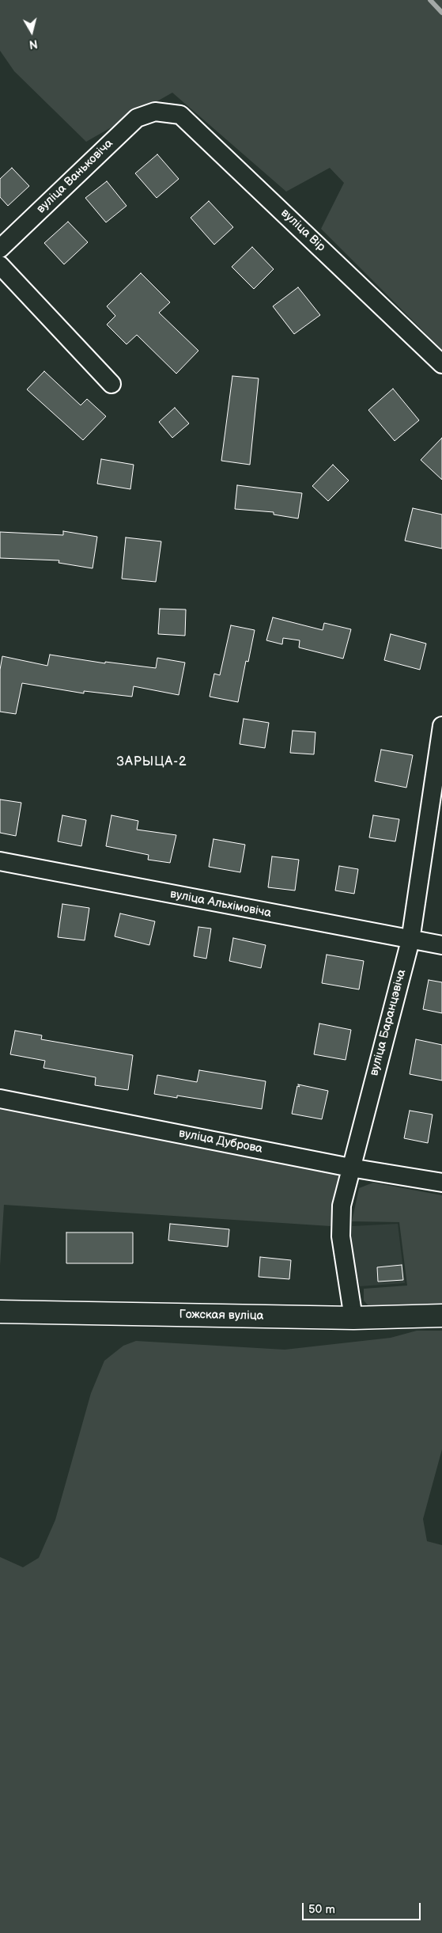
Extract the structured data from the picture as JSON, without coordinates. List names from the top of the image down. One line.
{"streets":{"street":["вуліца Ваньковіча","вуліца Вір","вуліца Альхімовіча","вуліца Баранцэвіча","вуліца Дуброва","Гожская вуліца"]},"crossings":[["вуліца Ваньковіча","вуліца Вір"],["вуліца Альхімовіча","вуліца Баранцэвіча"],["вуліца Баранцэвіча","вуліца Дуброва"],["вуліца Баранцэвіча","Гожская вуліца"]],"districts":["ЗАРЫЦА-2"],"scale_bar":"50 m","north":"bottom"}
